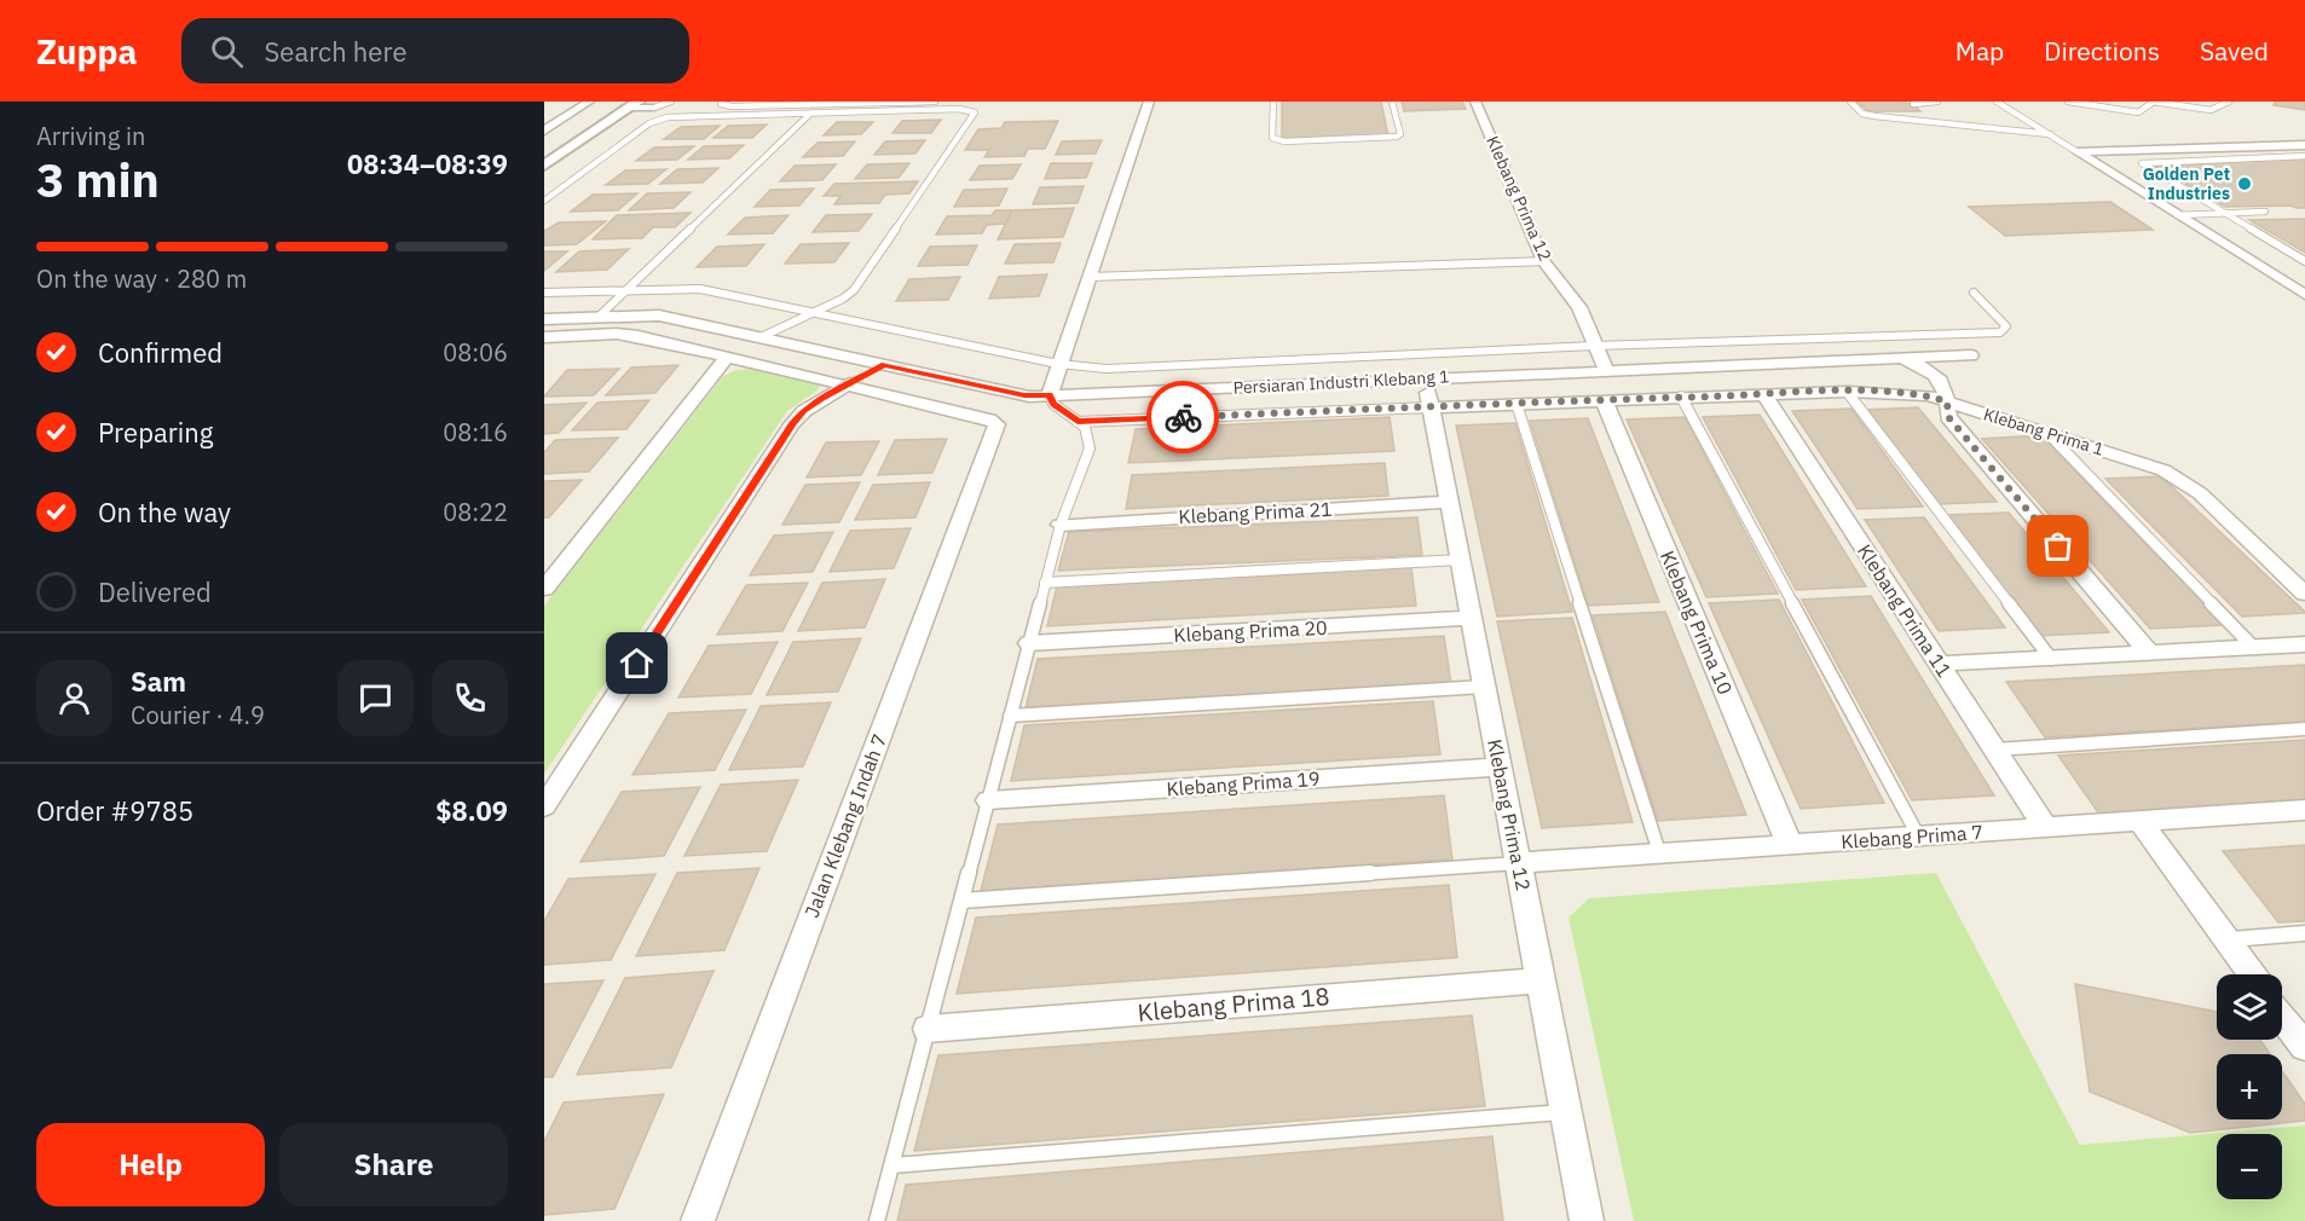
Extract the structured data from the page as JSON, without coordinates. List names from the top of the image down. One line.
{"streets":{"street":["Klebang Prima 12","Persiaran Industri Klebang 1","Klebang Prima 1","Klebang Prima 21","Klebang Prima 11","Klebang Prima 10","Klebang Prima 20","Klebang Prima 19","Jalan Klebang Indah 7","Klebang Prima 7","Klebang Prima 18"]},"crossings":[["Klebang Prima 12","Persiaran Industri Klebang 1"],["Klebang Prima 12","Klebang Prima 1"],["Klebang Prima 12","Klebang Prima 21"],["Klebang Prima 12","Klebang Prima 20"],["Klebang Prima 12","Klebang Prima 19"],["Klebang Prima 12","Klebang Prima 7"],["Klebang Prima 12","Klebang Prima 18"],["Klebang Prima 1","Klebang Prima 11"],["Klebang Prima 1","Klebang Prima 10"],["Klebang Prima 11","Klebang Prima 7"],["Klebang Prima 10","Klebang Prima 7"]],"places":["Golden Pet Industries"],"page":{"header":"Zuppa","search":"Search here","nav":["Map","Directions","Saved"],"heading":["3 min","Arriving in","08:34–08:39"],"panel":["Sam","Courier · 4.9","Order #9785","$8.09"],"bar":"On the way · 280 m","list":[["Confirmed","08:06"],["Preparing","08:16"],["On the way","08:22"],"Delivered"],"map_buttons":["+","−"],"buttons":["Help","Share"]}}
